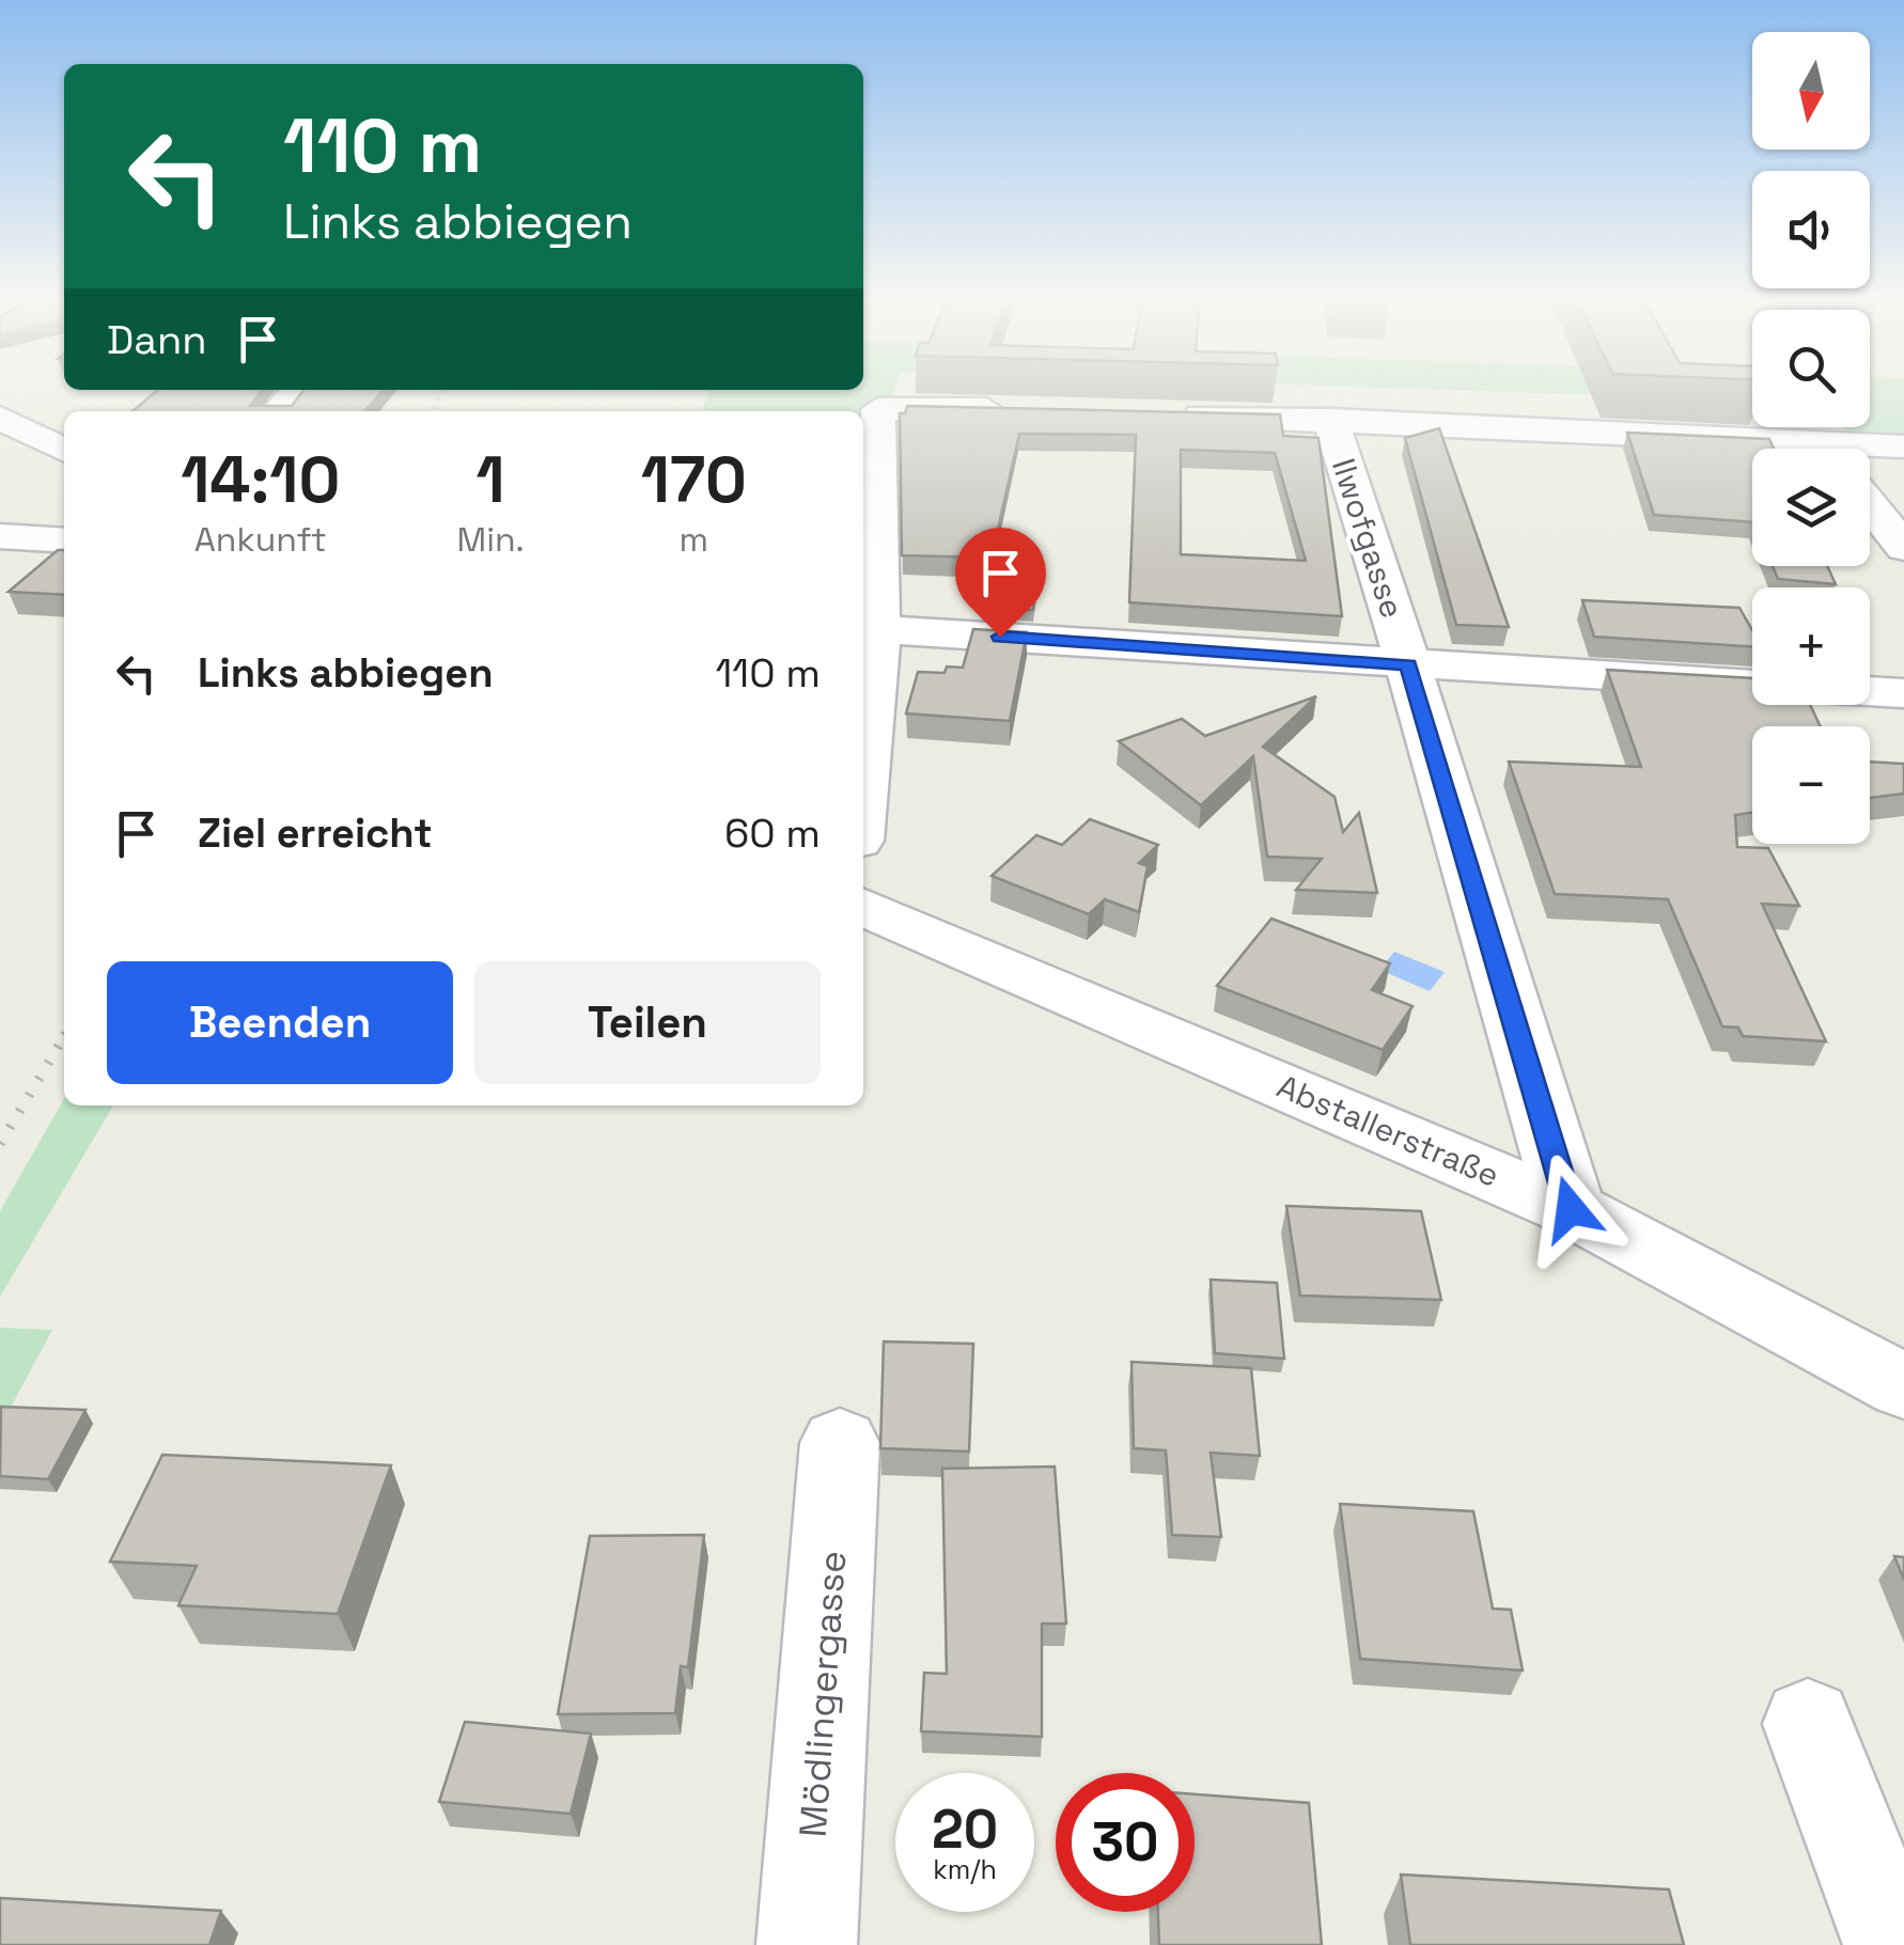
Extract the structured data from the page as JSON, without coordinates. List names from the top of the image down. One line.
{"streets":{"street":["Ilwofgasse","Abstallerstraße","Mödlingergasse"]},"crossings":[["Ilwofgasse","Abstallerstraße"]],"north":"bottom","page":{"map_buttons":["+","−"],"turn":["110 m","Links abbiegen"],"then":"Dann","eta":["14:10","Ankunft","1","Min.","170","m"],"list":[{"name":"Links abbiegen","value":"110 m"},{"name":"Ziel erreicht","value":"60 m"}],"buttons":["Beenden","Teilen"],"speed":"20 km/h","limit":"30"}}
